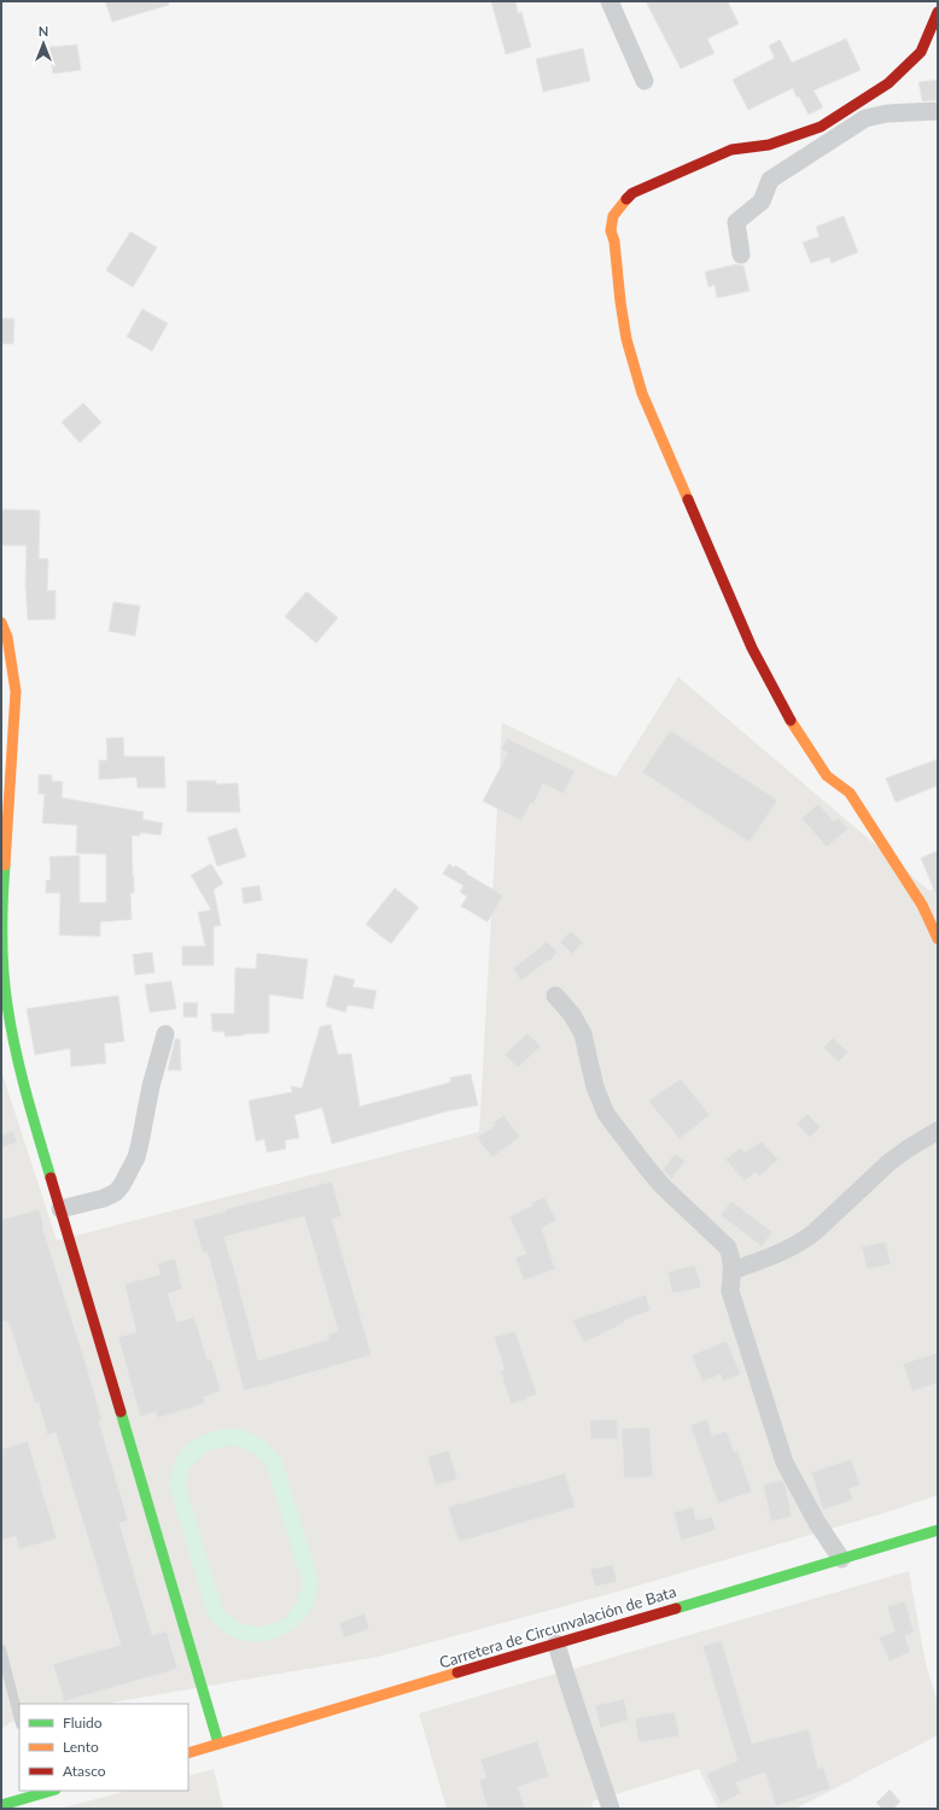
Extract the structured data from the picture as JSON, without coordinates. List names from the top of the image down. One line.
{"streets":{"street":["Carretera de Circunvalación de Bata"]},"legend":["Fluido","Lento","Atasco"],"north":"top"}
